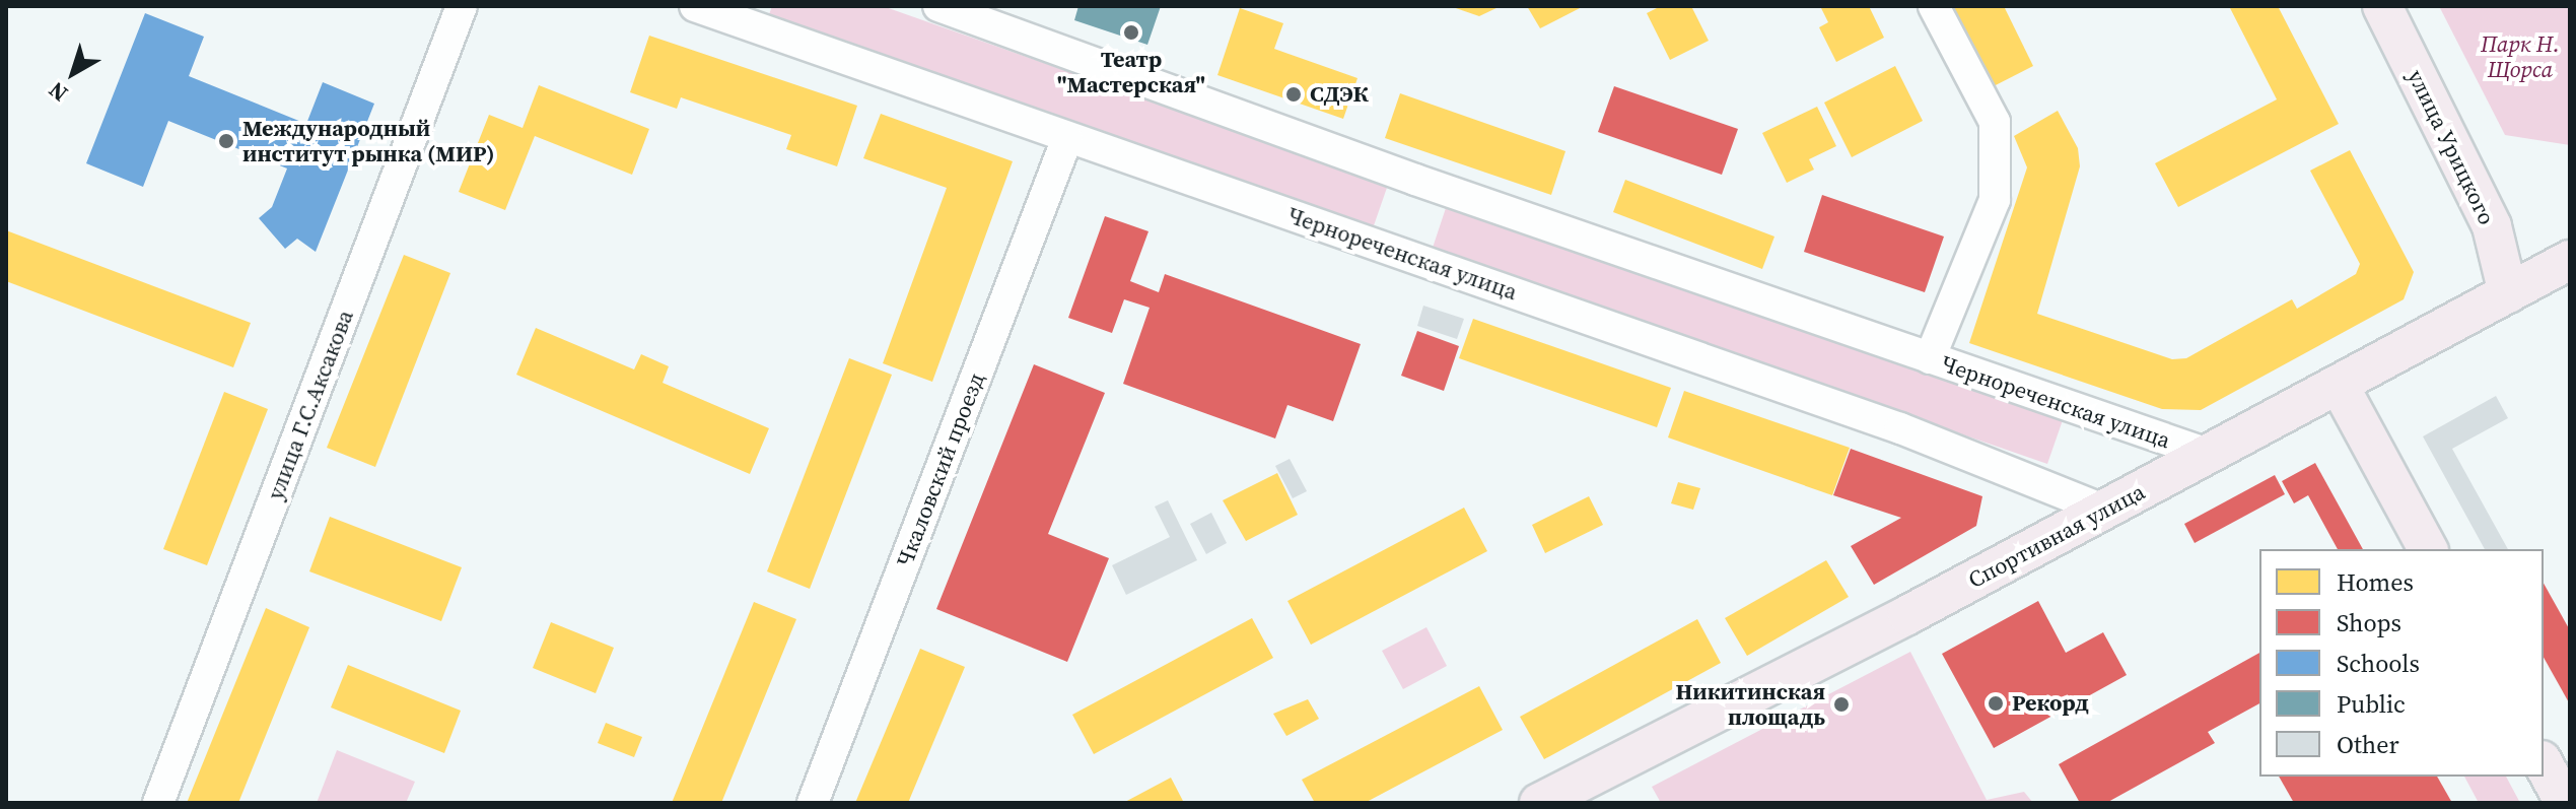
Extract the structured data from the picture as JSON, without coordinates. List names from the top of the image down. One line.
{"streets":{"main road":["улица Урицкого","Спортивная улица"],"street":["Чернореченская улица","улица Г.С.Аксакова","Чкаловский проезд"]},"crossings":[["улица Урицкого","Спортивная улица"],["Чернореченская улица","Чкаловский проезд"],["Чернореченская улица","Спортивная улица"]],"parks":["Парк Н. Щорса"],"places":["Театр \"Мастерская\"","СДЭК","Международный институт рынка (МИР)","Рекорд","Никитинская площадь"],"legend":["Homes","Shops","Schools","Public","Other"],"north":"bottom left"}
